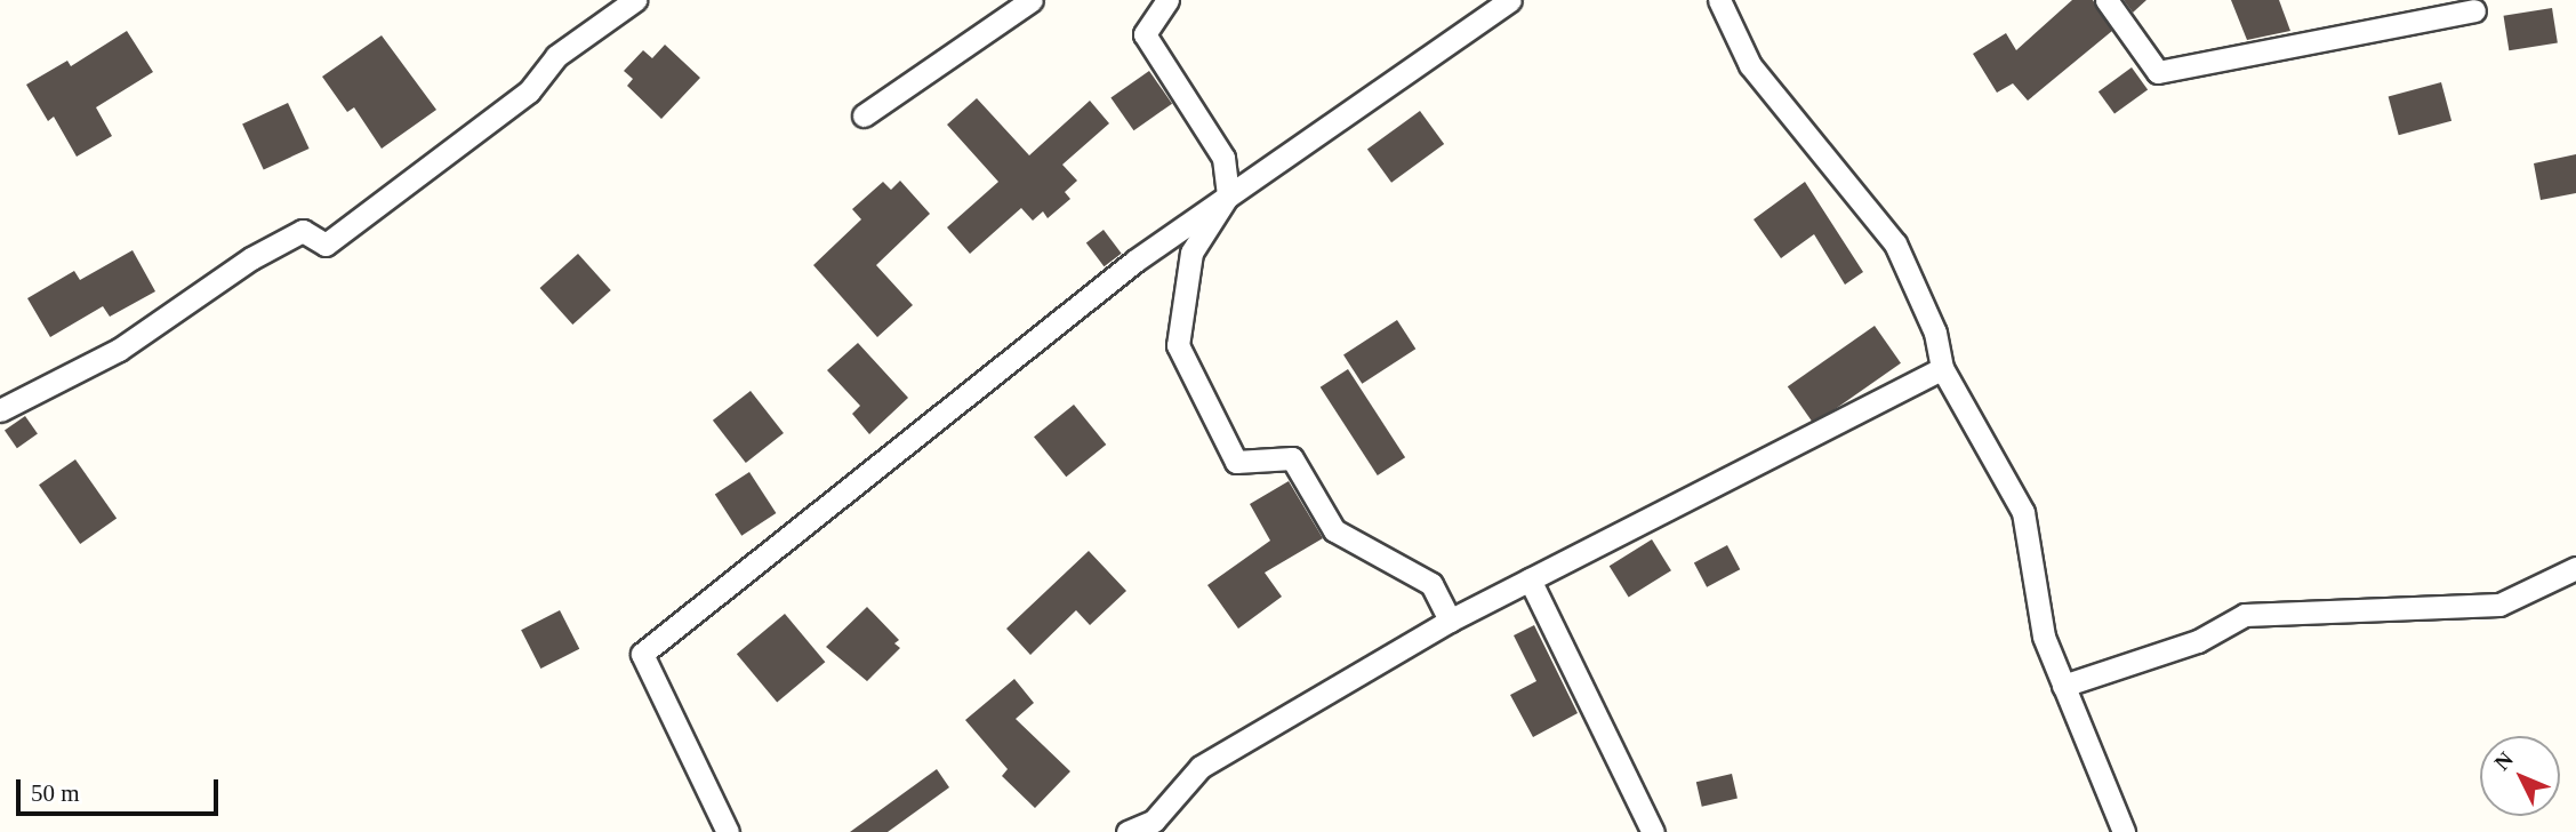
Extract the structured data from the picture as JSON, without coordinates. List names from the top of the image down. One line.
{"scale_bar":"50 m","north":"top left"}
